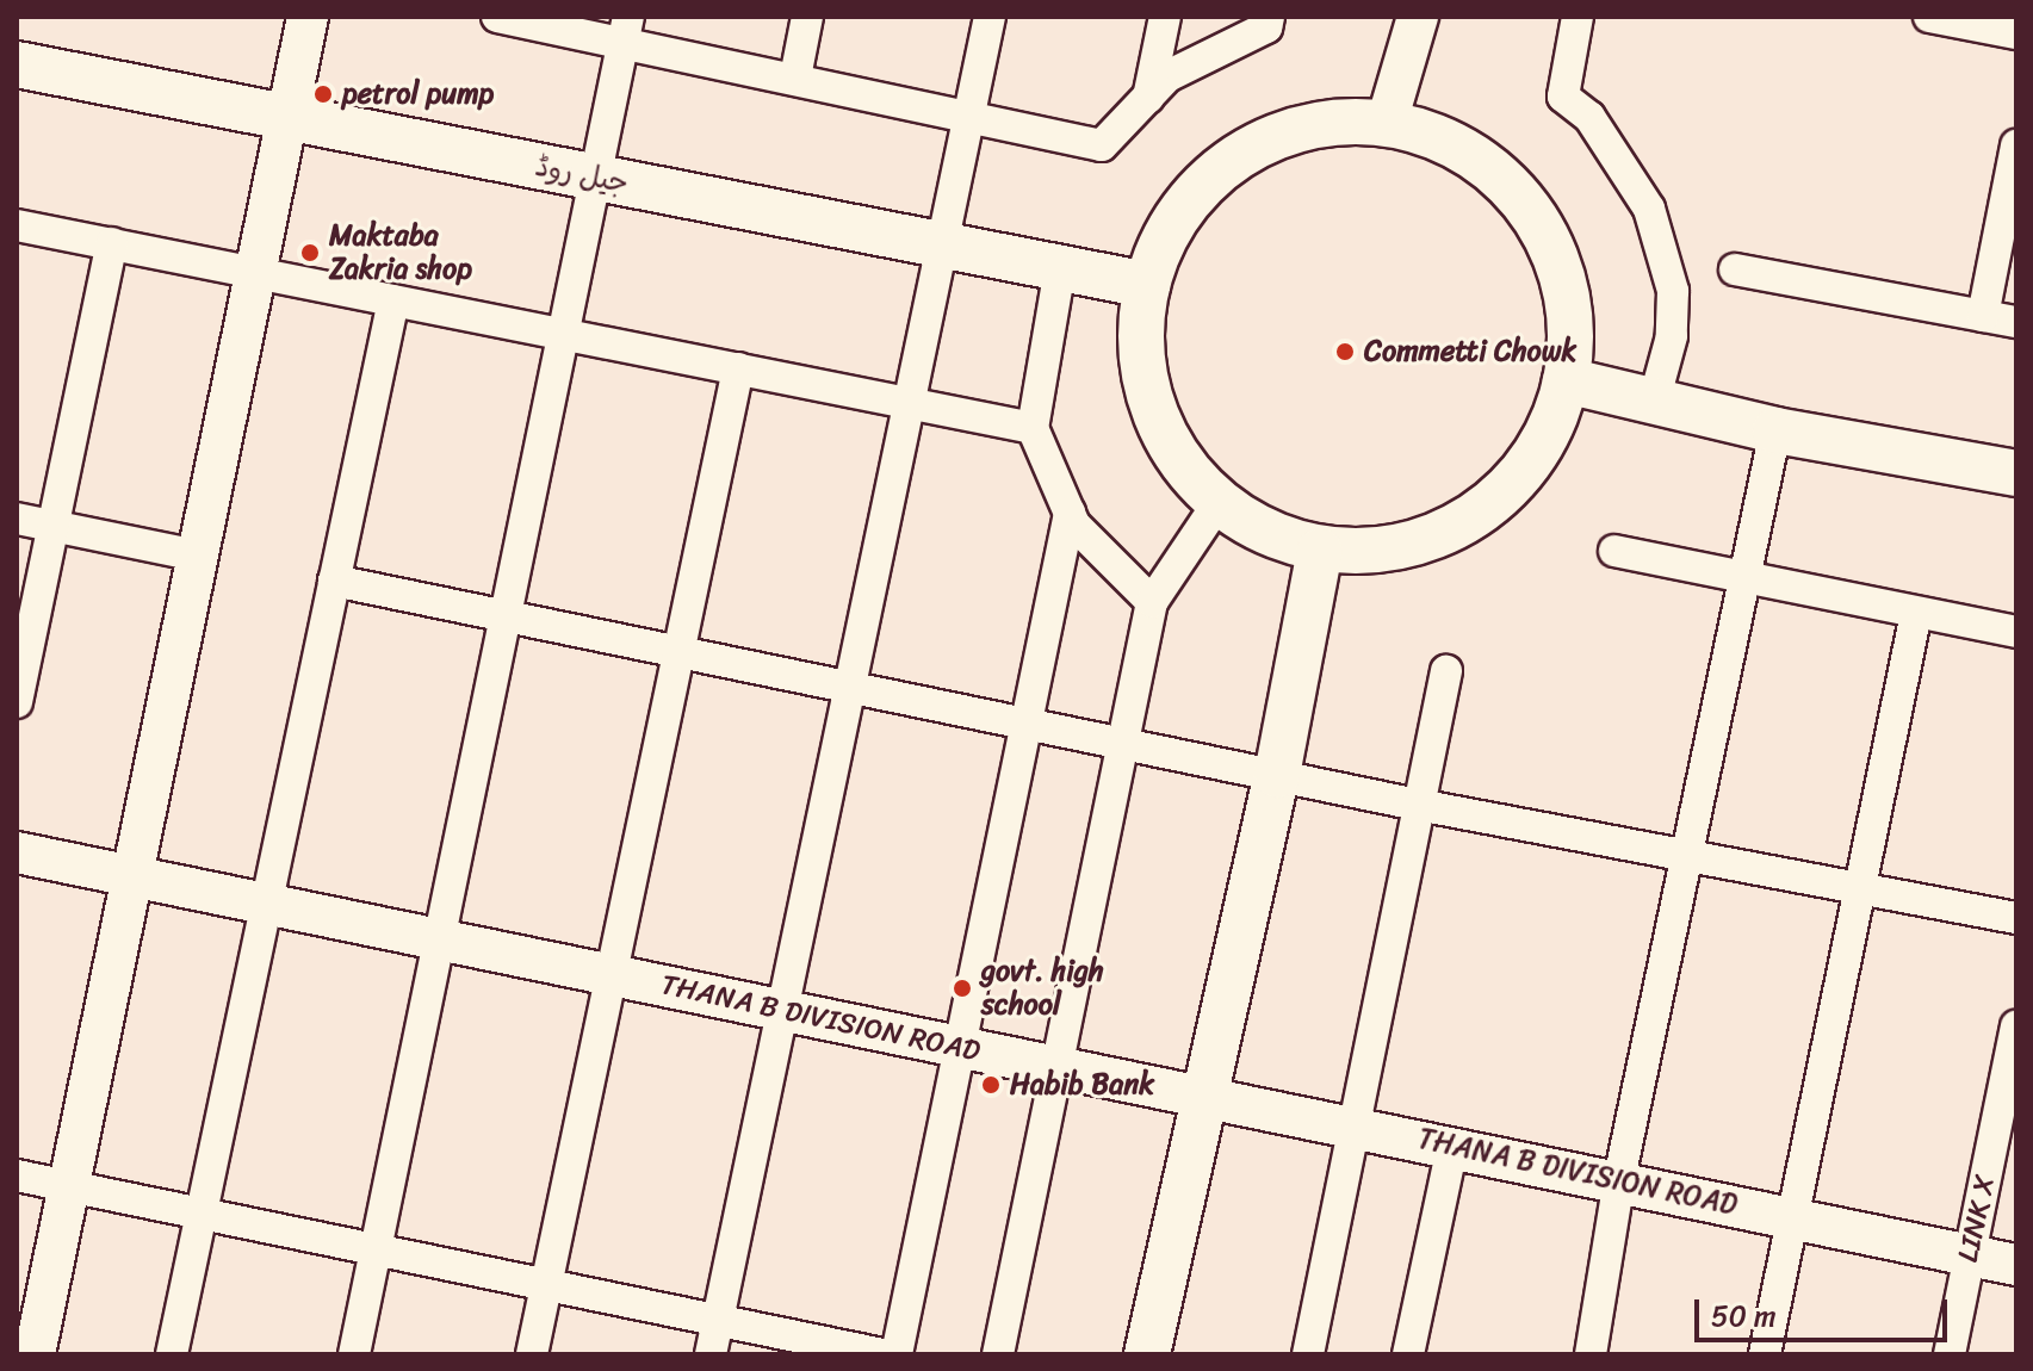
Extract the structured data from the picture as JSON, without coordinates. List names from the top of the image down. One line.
{"streets":{"main road":["جیل روڈ"],"street":["THANA B DIVISION ROAD","LINK X"]},"crossings":[["THANA B DIVISION ROAD","LINK X"]],"places":["petrol pump","Maktaba Zakria shop","Commetti Chowk","govt. high school","Habib Bank"],"scale_bar":"50 m"}
